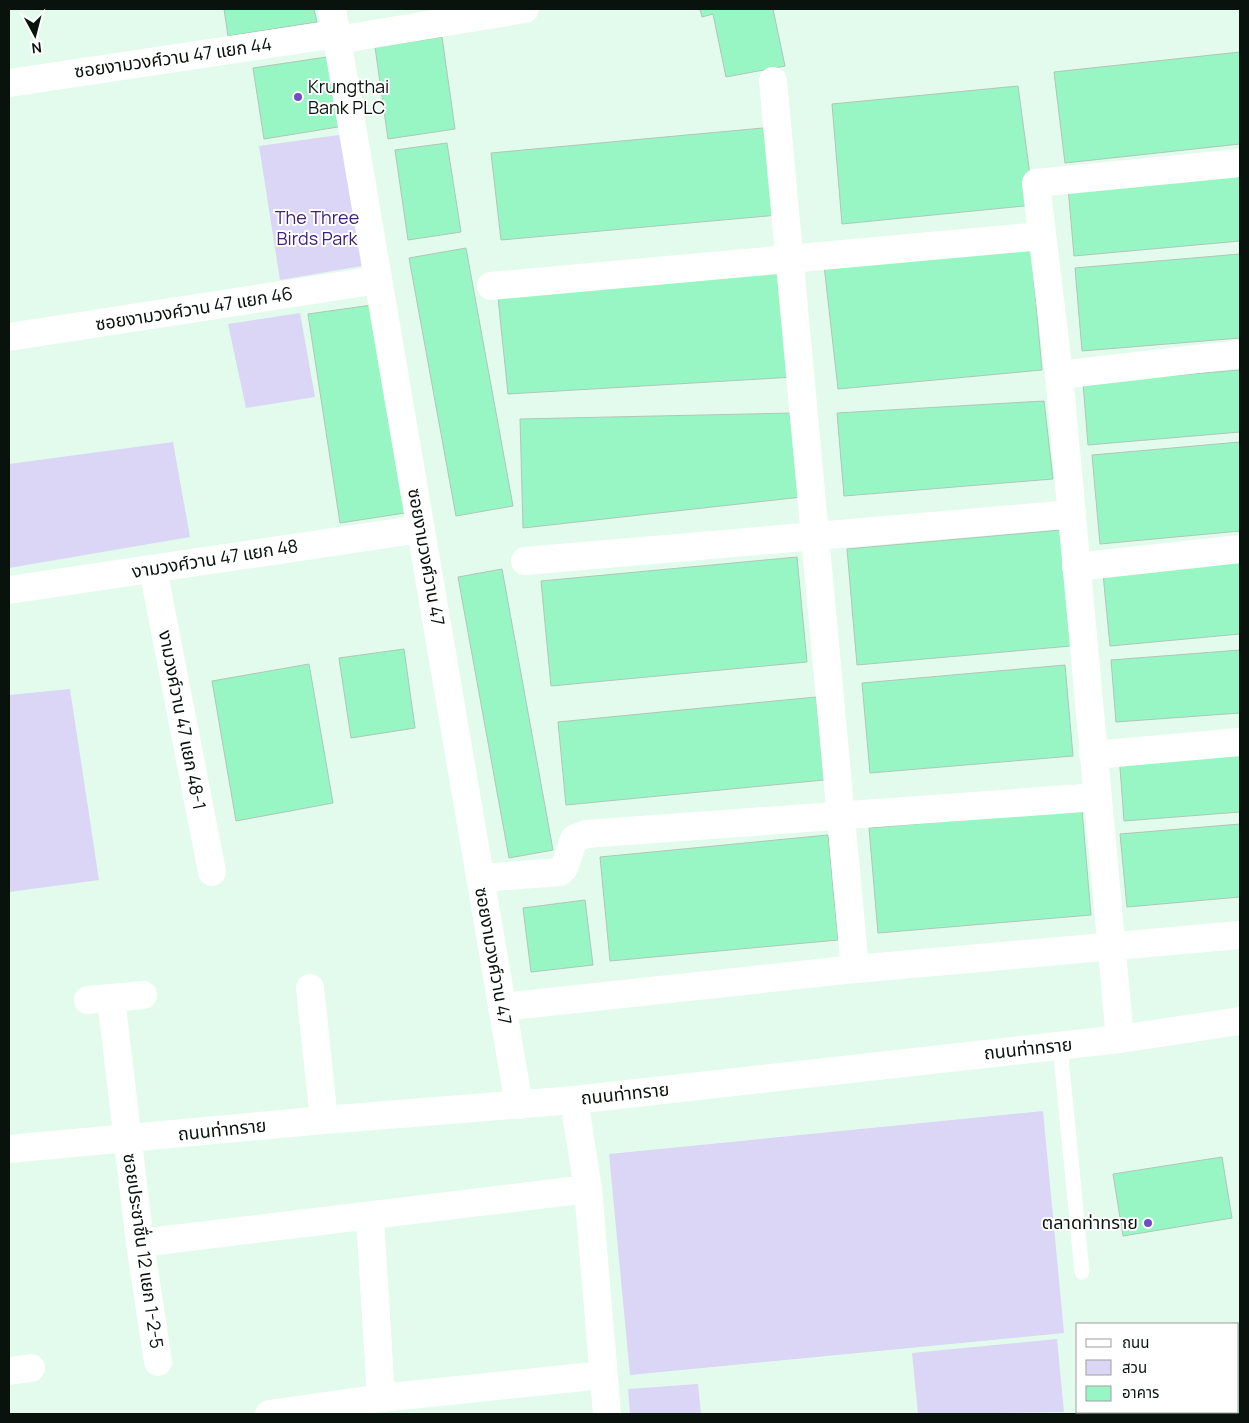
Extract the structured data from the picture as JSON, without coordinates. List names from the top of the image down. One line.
{"streets":{"street":["ซอยงามวงศ์วาน 47 แยก 44","ซอยงามวงศ์วาน 47 แยก 46","ซอยงามวงศ์วาน 47","งามวงศ์วาน 47 แยก 48","งามวงศ์วาน 47 แยก 48-1","ถนนท่าทราย","ซอยประชาชื่น 12 แยก 1-2-5"]},"crossings":[["ซอยงามวงศ์วาน 47 แยก 44","ซอยงามวงศ์วาน 47"],["ซอยงามวงศ์วาน 47 แยก 46","ซอยงามวงศ์วาน 47"],["ซอยงามวงศ์วาน 47","งามวงศ์วาน 47 แยก 48"],["ซอยงามวงศ์วาน 47","ถนนท่าทราย"],["งามวงศ์วาน 47 แยก 48","งามวงศ์วาน 47 แยก 48-1"],["ถนนท่าทราย","ซอยประชาชื่น 12 แยก 1-2-5"]],"parks":["The Three Birds Park"],"places":["Krungthai Bank PLC","ตลาดท่าทราย"],"legend":["ถนน","สวน","อาคาร"],"north":"bottom"}
